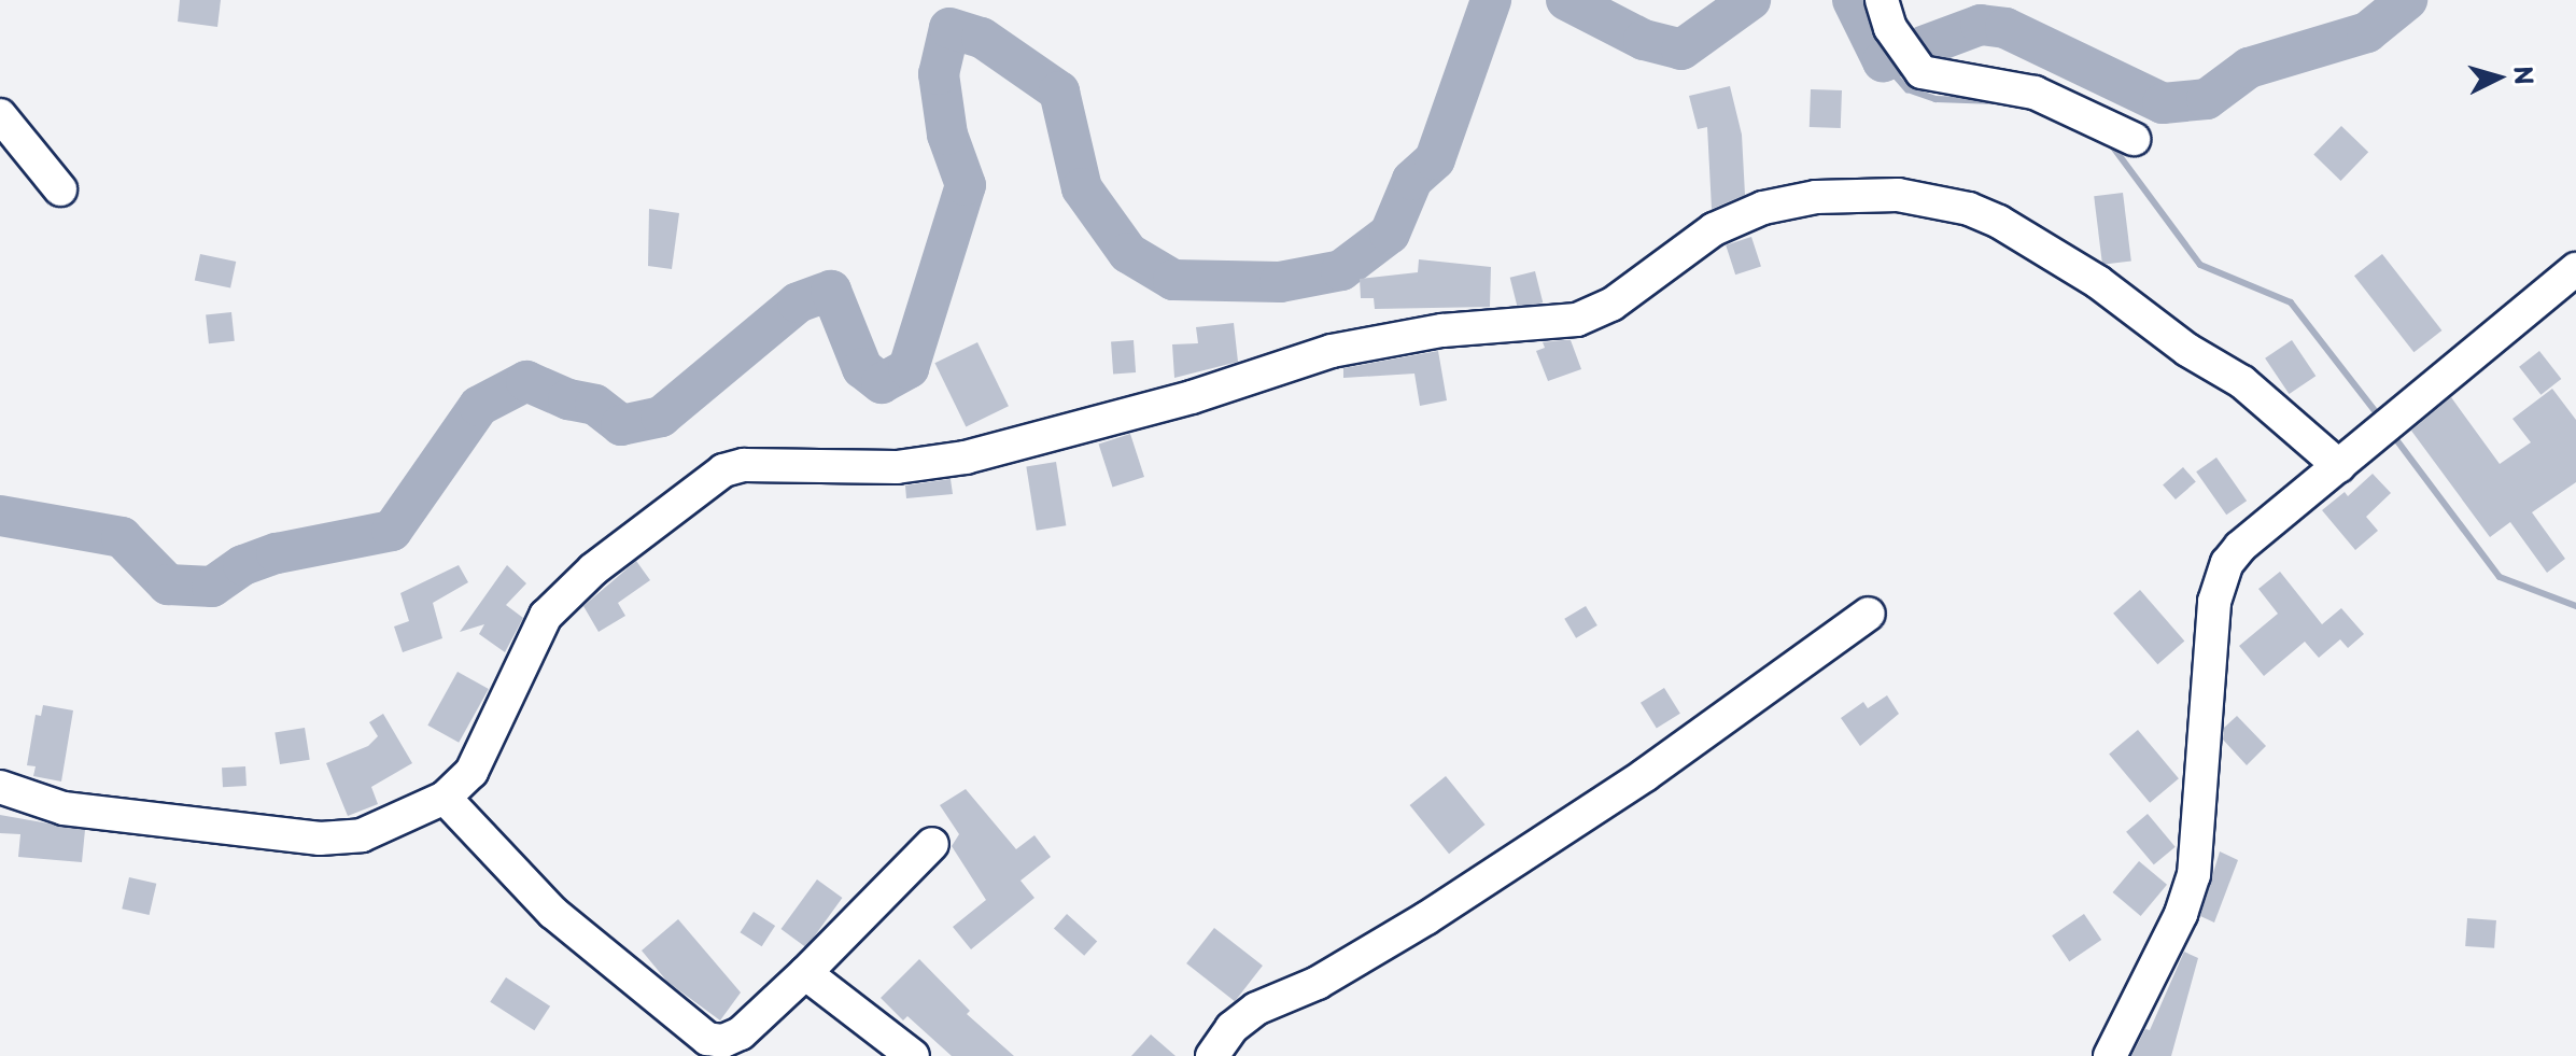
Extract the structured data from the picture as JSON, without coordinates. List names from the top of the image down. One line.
{"north":"right"}
